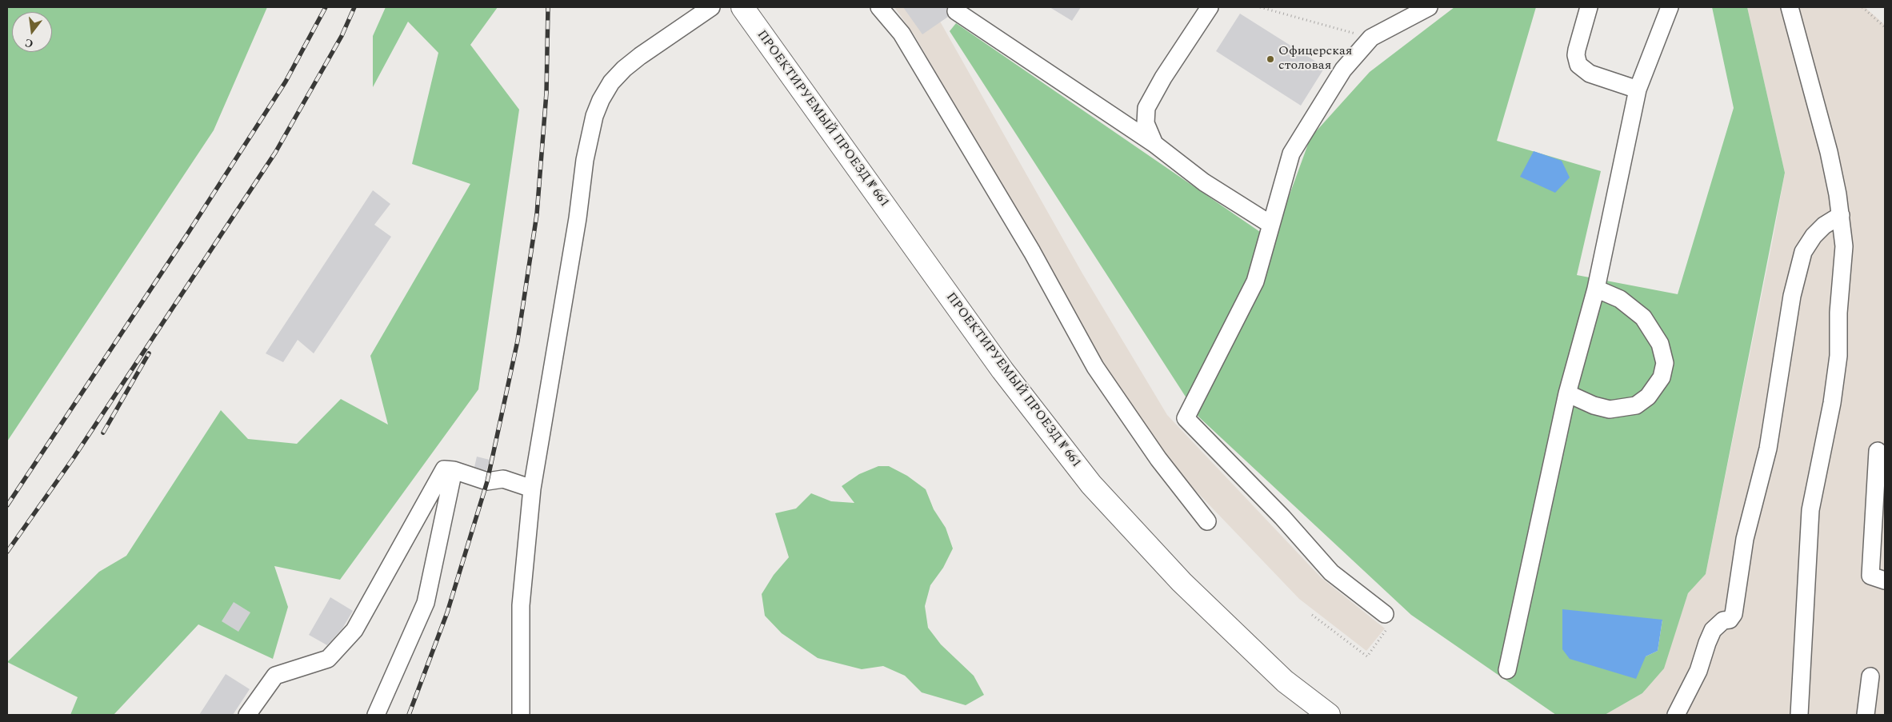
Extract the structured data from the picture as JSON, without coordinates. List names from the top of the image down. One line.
{"streets":{"main road":["ПРОЕКТИРУЕМЫЙ ПРОЕЗД № 661"]},"places":["Офицерская столовая"],"north":"bottom"}
